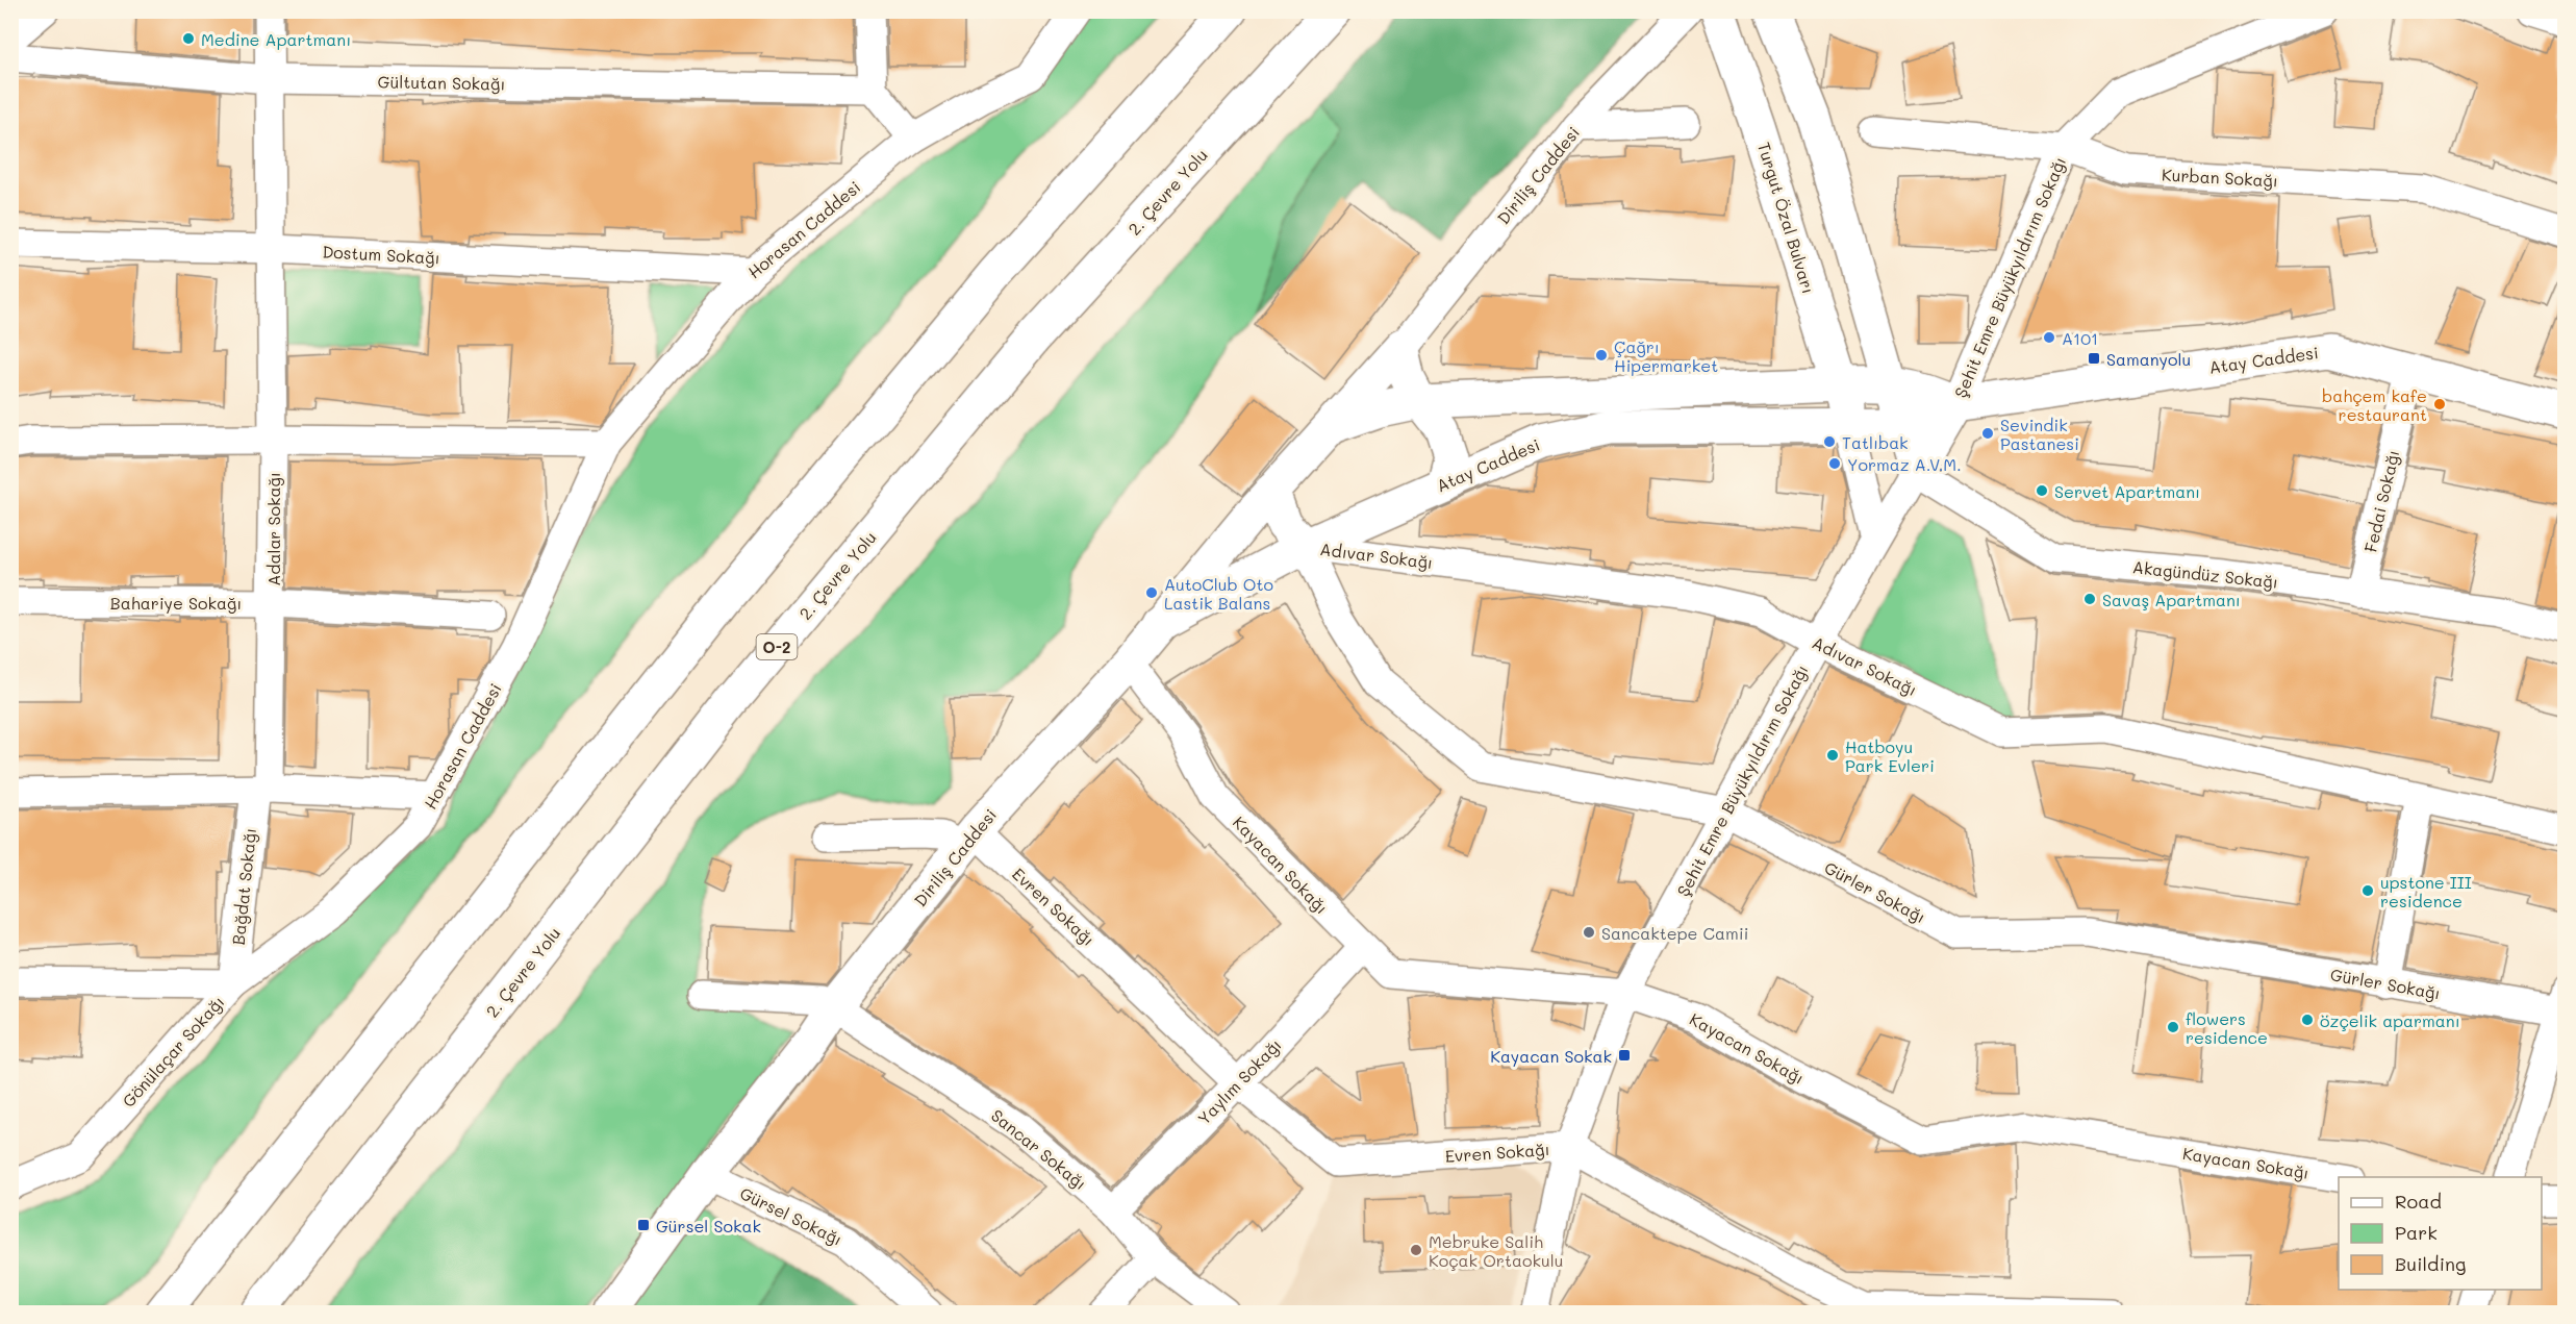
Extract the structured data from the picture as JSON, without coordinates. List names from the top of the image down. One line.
{"streets":{"main road":["Diriliş Caddesi","2. Çevre Yolu","Turgut Özal Bulvarı","Atay Caddesi","O-2"],"street":["Gültutan Sokağı","Kurban Sokağı","Horasan Caddesi","Dostum Sokağı","Şehit Emre Büyükyıldırım Sokağı","Fedai Sokağı","Adalar Sokağı","Adıvar Sokağı","Akagündüz Sokağı","Bahariye Sokağı","Kayacan Sokağı","Bağdat Sokağı","Gürler Sokağı","Evren Sokağı","Gönülaçar Sokağı","Yaylım Sokağı","Sancar Sokağı","Gürsel Sokağı"]},"crossings":[["Gültutan Sokağı","Adalar Sokağı"],["Diriliş Caddesi","Atay Caddesi"],["Diriliş Caddesi","Kayacan Sokağı"],["Diriliş Caddesi","Evren Sokağı"],["Diriliş Caddesi","Sancar Sokağı"],["Diriliş Caddesi","Gürsel Sokağı"],["Kurban Sokağı","Şehit Emre Büyükyıldırım Sokağı"],["Turgut Özal Bulvarı","Atay Caddesi"],["Horasan Caddesi","Dostum Sokağı"],["Horasan Caddesi","Bağdat Sokağı"],["Horasan Caddesi","Gönülaçar Sokağı"],["Dostum Sokağı","Adalar Sokağı"],["Şehit Emre Büyükyıldırım Sokağı","Atay Caddesi"],["Şehit Emre Büyükyıldırım Sokağı","Adıvar Sokağı"],["Şehit Emre Büyükyıldırım Sokağı","Akagündüz Sokağı"],["Şehit Emre Büyükyıldırım Sokağı","Kayacan Sokağı"],["Şehit Emre Büyükyıldırım Sokağı","Gürler Sokağı"],["Şehit Emre Büyükyıldırım Sokağı","Evren Sokağı"],["Atay Caddesi","Fedai Sokağı"],["Atay Caddesi","Adıvar Sokağı"],["Atay Caddesi","Gürler Sokağı"],["Fedai Sokağı","Akagündüz Sokağı"],["Adalar Sokağı","Bahariye Sokağı"],["Adalar Sokağı","Bağdat Sokağı"],["Adıvar Sokağı","Gürler Sokağı"],["Kayacan Sokağı","Yaylım Sokağı"],["Bağdat Sokağı","Gönülaçar Sokağı"],["Evren Sokağı","Yaylım Sokağı"],["Yaylım Sokağı","Sancar Sokağı"]],"places":{"other":["Medine Apartmanı","A101","Çağrı Hipermarket","bahçem kafe restaurant","Sevindik Pastanesi","Tatlıbak","Yormaz A.V.M.","Servet Apartmanı","AutoClub Oto Lastik Balans","Savaş Apartmanı","Hatboyu Park Evleri","upstone III residence","Sancaktepe Camii","özçelik aparmanı","flowers residence","Mebruke Salih Koçak Ortaokulu"],"transit":["Samanyolu","Kayacan Sokak","Gürsel Sokak"]},"legend":["Road","Park","Building"]}
